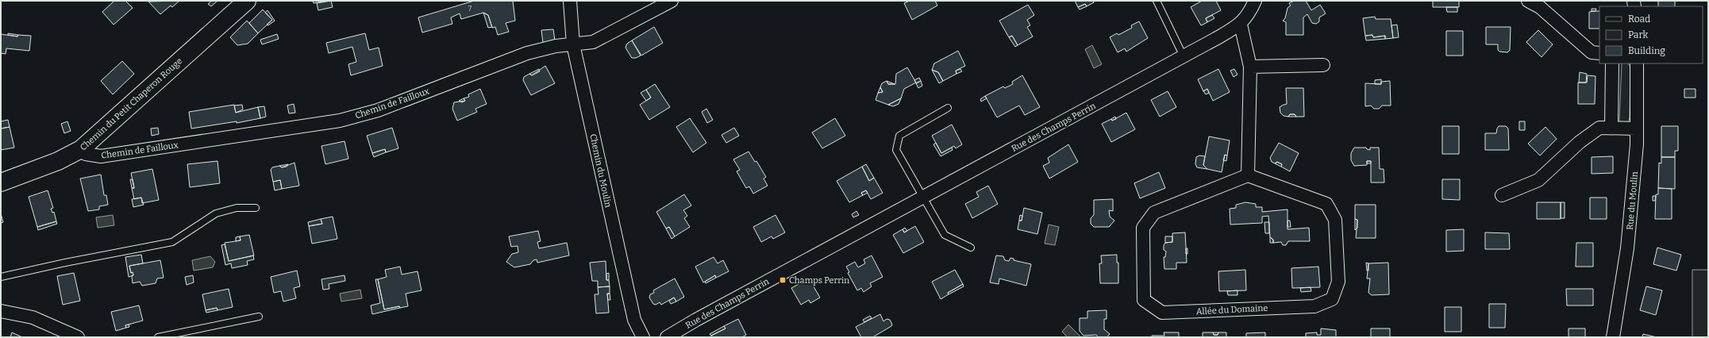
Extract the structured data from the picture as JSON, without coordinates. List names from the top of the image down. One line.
{"streets":{"street":["Chemin de Failloux","Chemin du Petit Chaperon Rouge","Rue des Champs Perrin","Chemin du Moulin","Rue du Moulin","Allée du Domaine"]},"crossings":[["Chemin de Failloux","Chemin du Petit Chaperon Rouge"],["Chemin de Failloux","Chemin du Moulin"]],"places":{"transit":["Champs Perrin"]},"house_numbers":["7"],"legend":["Road","Park","Building"]}
